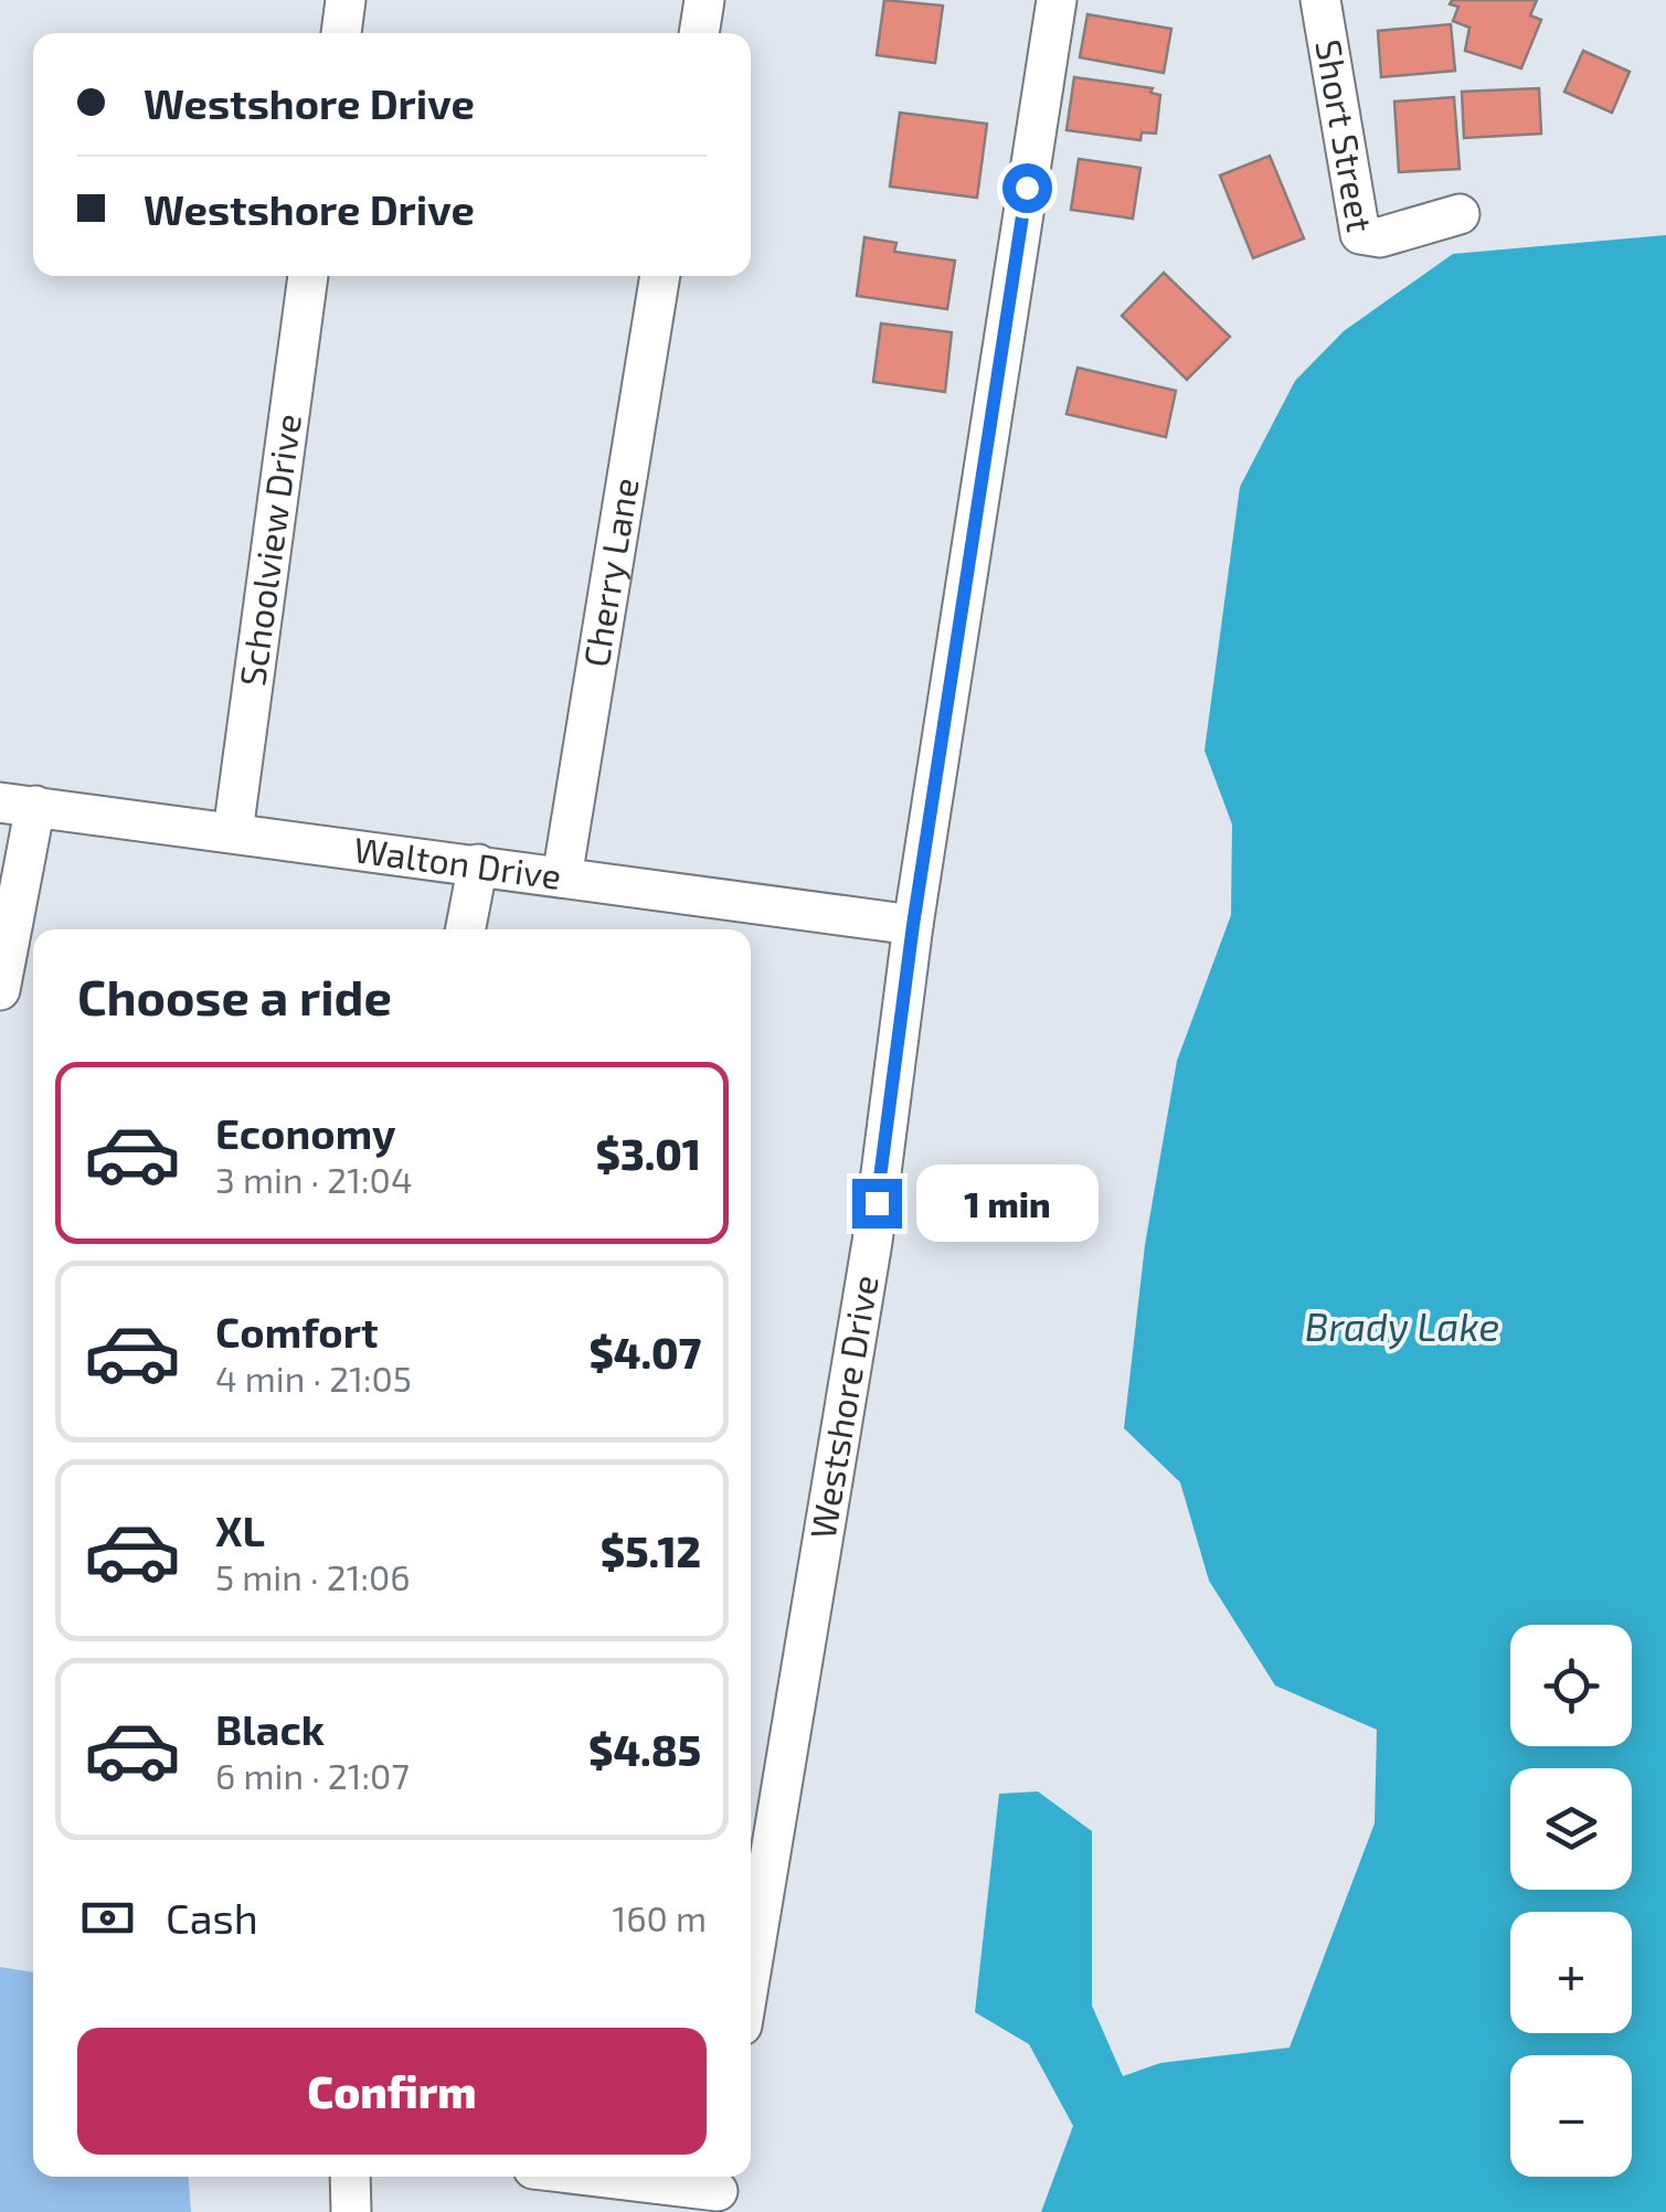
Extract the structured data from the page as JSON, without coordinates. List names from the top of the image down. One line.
{"streets":{"street":["Short Street","Schoolview Drive","Cherry Lane","Walton Drive","Westshore Drive"]},"crossings":[["Schoolview Drive","Walton Drive"],["Cherry Lane","Walton Drive"],["Walton Drive","Westshore Drive"]],"water":["Brady Lake"],"page":{"banner":["Westshore Drive","Westshore Drive"],"heading":"Choose a ride","list":[{"name":"Economy","note":"3 min · 21:04","value":"$3.01"},{"name":"Comfort","note":"4 min · 21:05","value":"$4.07"},{"name":"XL","note":"5 min · 21:06","value":"$5.12"},{"name":"Black","note":"6 min · 21:07","value":"$4.85"}],"bubble":"1 min","map_buttons":["+","−"],"pay":["Cash","160 m"],"buttons":"Confirm"}}
